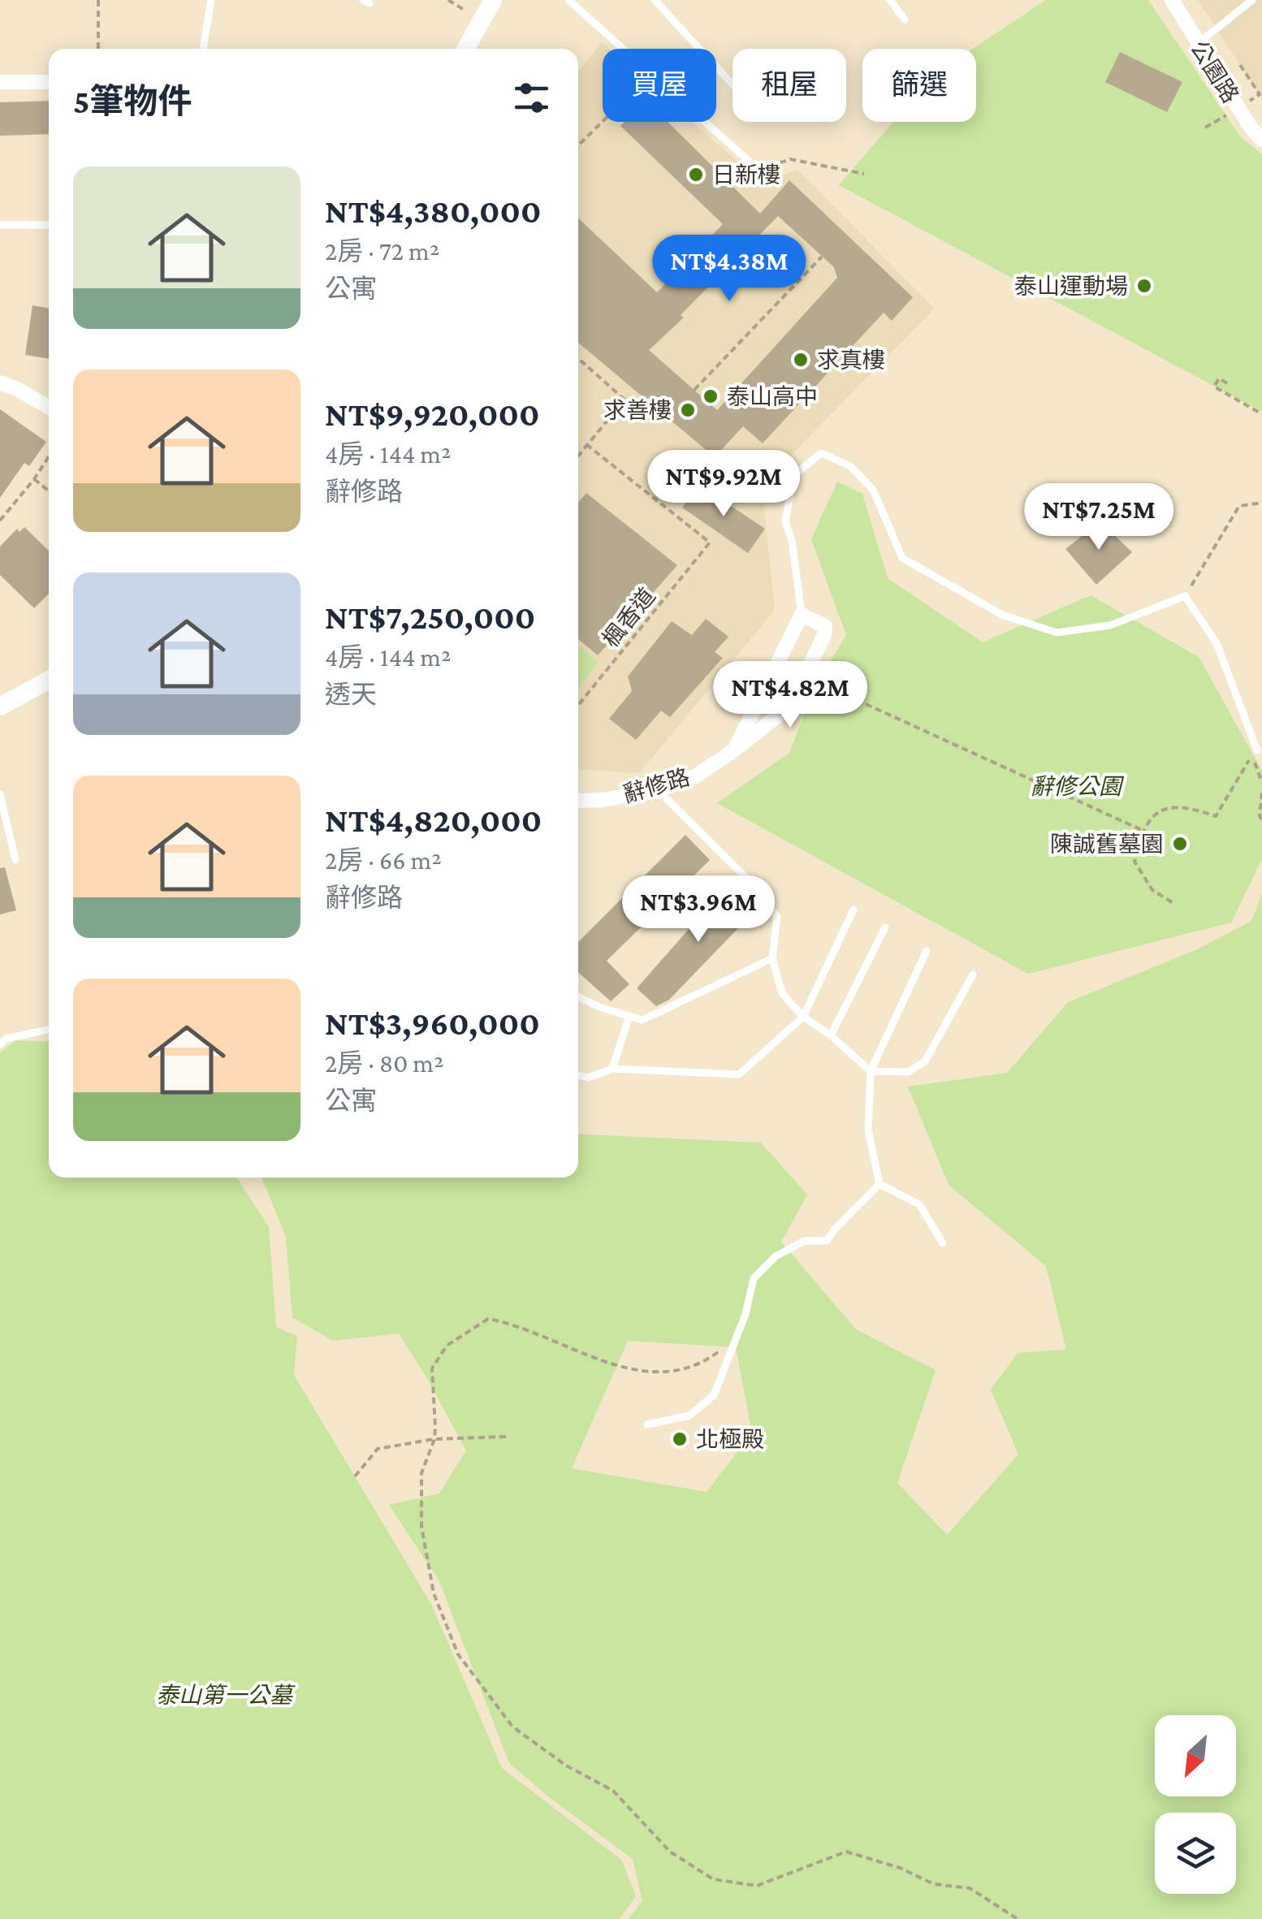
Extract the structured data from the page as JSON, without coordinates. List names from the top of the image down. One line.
{"streets":{"street":["公園路","辭修路"],"path":["楓香道"]},"parks":["辭修公園","泰山第一公墓"],"places":["日新樓","泰山運動場","求真樓","泰山高中","求善樓","陳誠舊墓園","北極殿"],"north":"bottom left","page":{"chip":["買屋","租屋","篩選"],"heading":"5筆物件","list":[{"name":"NT$4,380,000","note":"2房 · 72 m² · 公寓"},{"name":"NT$9,920,000","note":"4房 · 144 m² · 辭修路"},{"name":"NT$7,250,000","note":"4房 · 144 m² · 透天"},{"name":"NT$4,820,000","note":"2房 · 66 m² · 辭修路"},{"name":"NT$3,960,000","note":"2房 · 80 m² · 公寓"}],"price":["NT$4.38M","NT$9.92M","NT$7.25M","NT$4.82M","NT$3.96M"]}}
